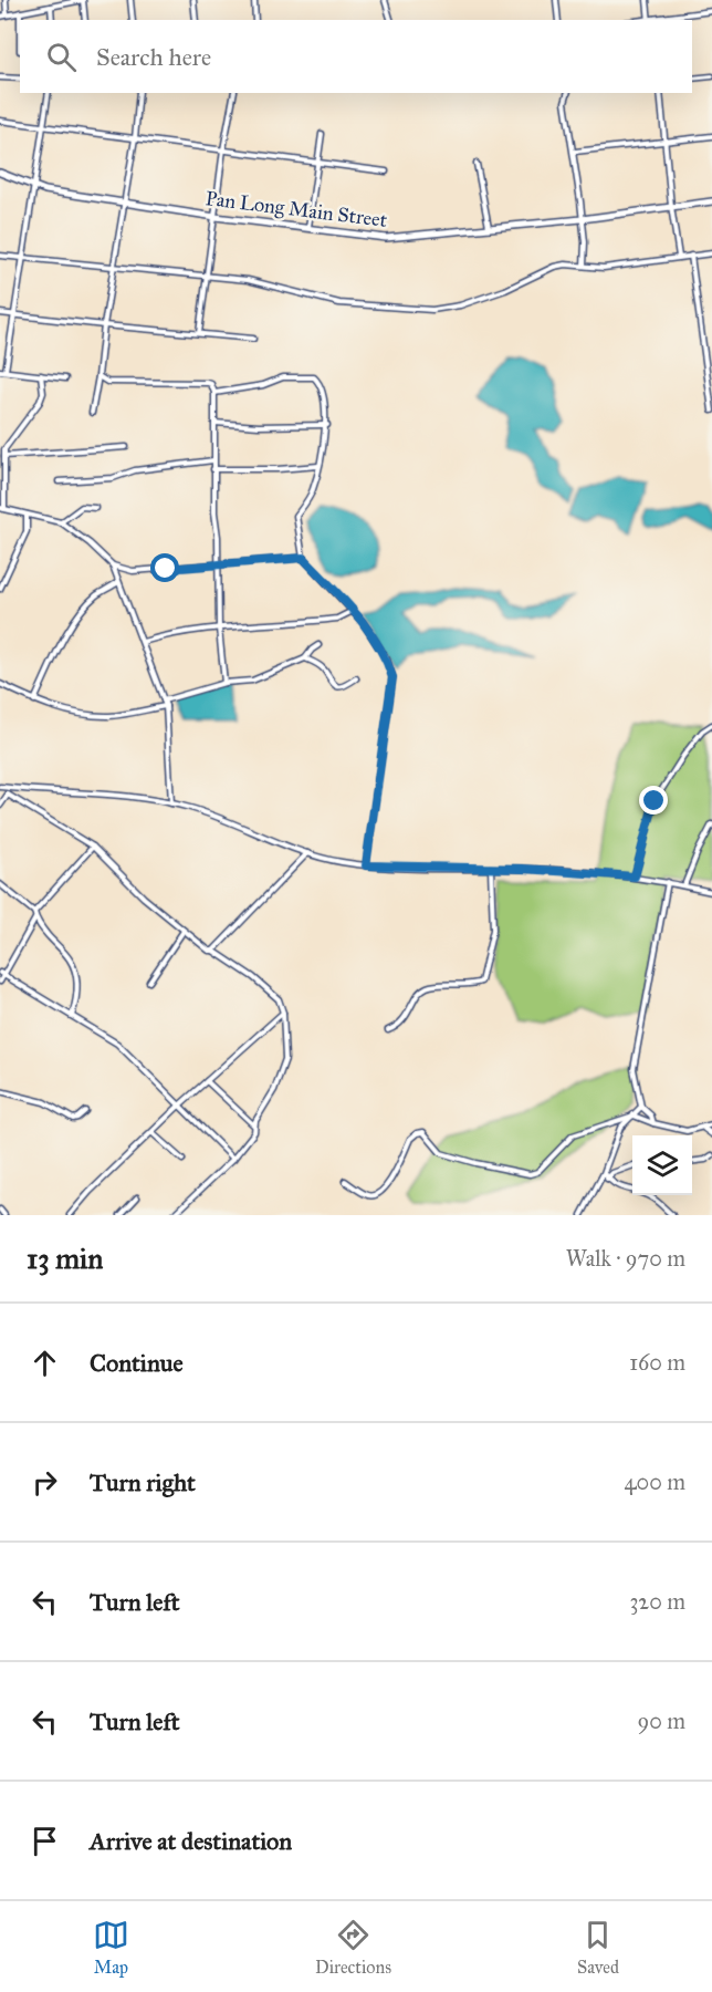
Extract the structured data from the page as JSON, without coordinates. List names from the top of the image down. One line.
{"streets":{"street":["Pan Long Main Street"]},"page":{"search":"Search here","heading":["13 min","Walk · 970 m"],"list":[["Continue","160 m"],["Turn right","400 m"],["Turn left","320 m"],["Turn left","90 m"],"Arrive at destination"],"nav":["Map","Directions","Saved"]}}
